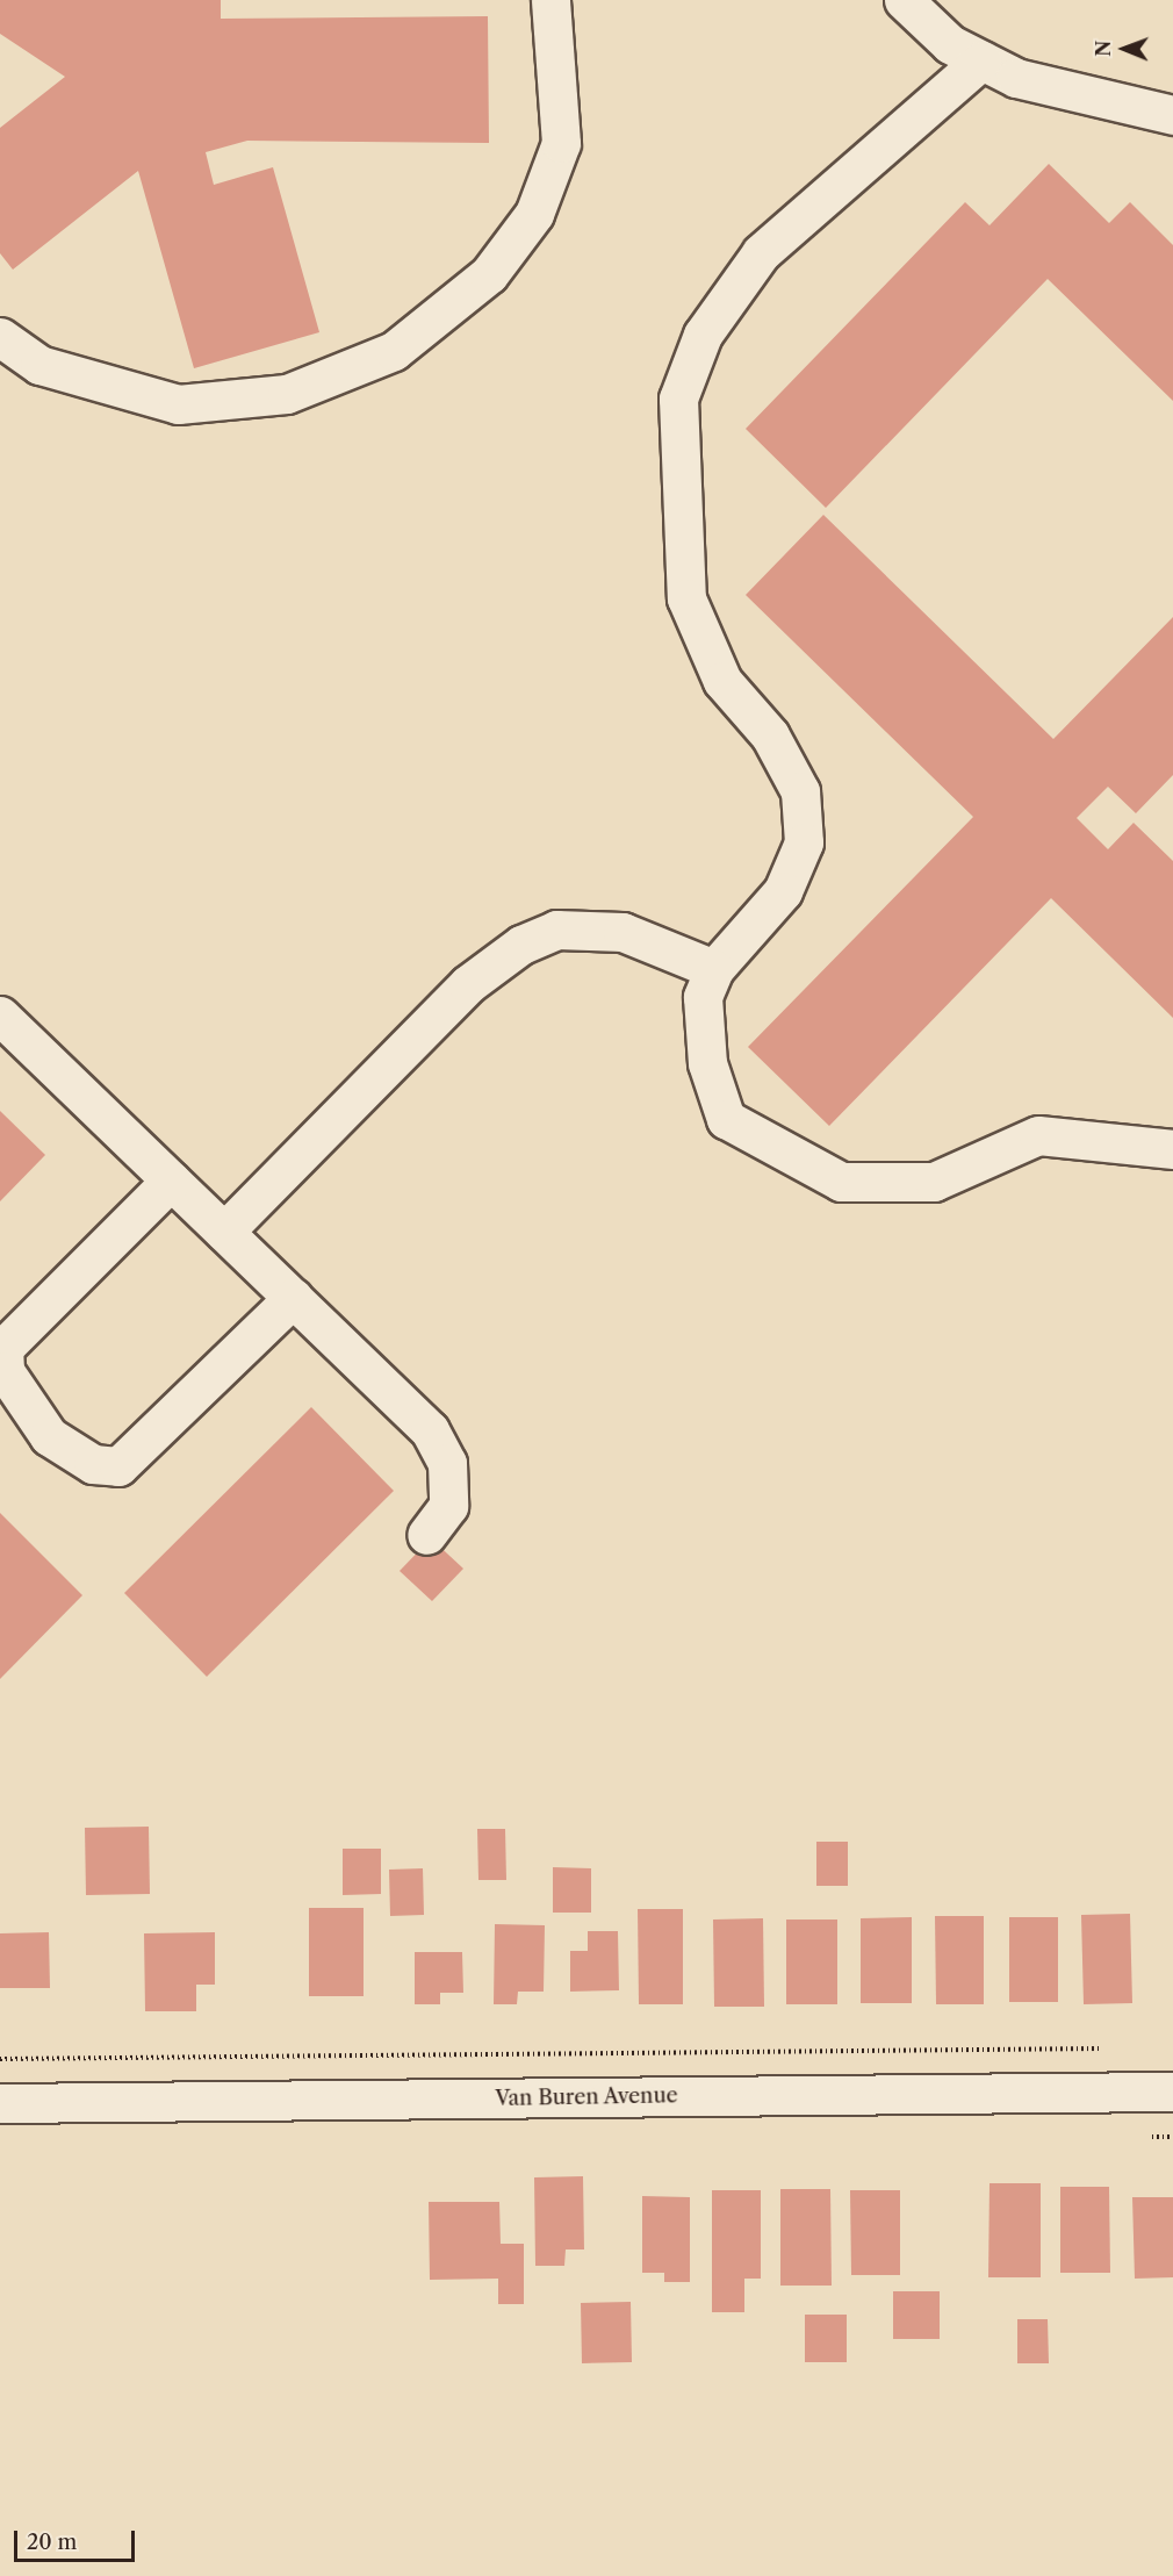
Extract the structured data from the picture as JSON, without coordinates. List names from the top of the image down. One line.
{"streets":{"street":["Van Buren Avenue"]},"scale_bar":"20 m","north":"left"}
